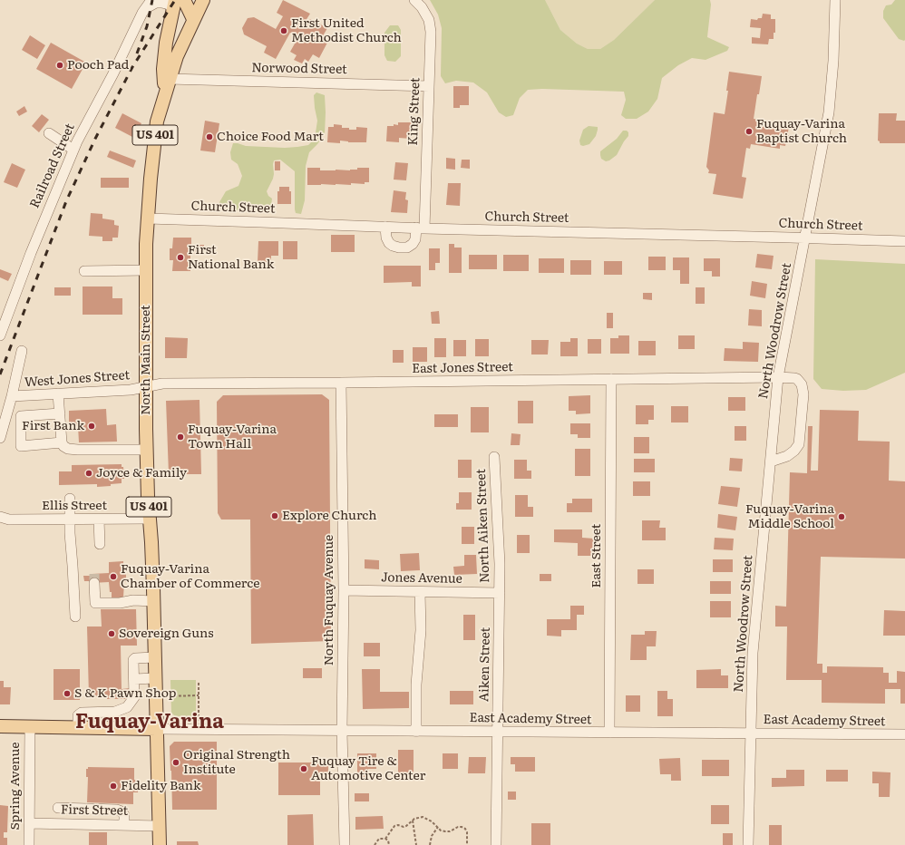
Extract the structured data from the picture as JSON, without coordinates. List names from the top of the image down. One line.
{"streets":{"main road":["US 401","North Main Street"],"street":["Norwood Street","King Street","Railroad Street","Church Street","North Woodrow Street","East Jones Street","West Jones Street","Ellis Street","North Aiken Street","East Street","Jones Avenue","North Fuquay Avenue","Aiken Street","East Academy Street","Spring Avenue","First Street"]},"crossings":[["Norwood Street","King Street"],["Norwood Street","North Main Street"],["King Street","Church Street"],["US 401","North Main Street"],["US 401","East Academy Street"],["US 401","First Street"],["Church Street","North Woodrow Street"],["Church Street","North Main Street"],["North Woodrow Street","East Jones Street"],["North Woodrow Street","East Academy Street"],["North Main Street","East Jones Street"],["North Main Street","West Jones Street"],["North Main Street","Ellis Street"],["North Main Street","East Academy Street"],["East Jones Street","West Jones Street"],["East Jones Street","East Street"],["East Jones Street","North Fuquay Avenue"],["North Aiken Street","Jones Avenue"],["North Aiken Street","Aiken Street"],["East Street","East Academy Street"],["Jones Avenue","North Fuquay Avenue"],["Jones Avenue","Aiken Street"],["North Fuquay Avenue","East Academy Street"],["Aiken Street","East Academy Street"],["Spring Avenue","First Street"]],"districts":["Fuquay-Varina"],"places":["First United Methodist Church","Pooch Pad","Fuquay-Varina Baptist Church","Choice Food Mart","First National Bank","First Bank","Fuquay-Varina Town Hall","Joyce & Family","Explore Church","Fuquay-Varina Middle School","Fuquay-Varina Chamber of Commerce","Sovereign Guns","S & K Pawn Shop","Original Strength Institute","Fuquay Tire & Automotive Center","Fidelity Bank"]}
